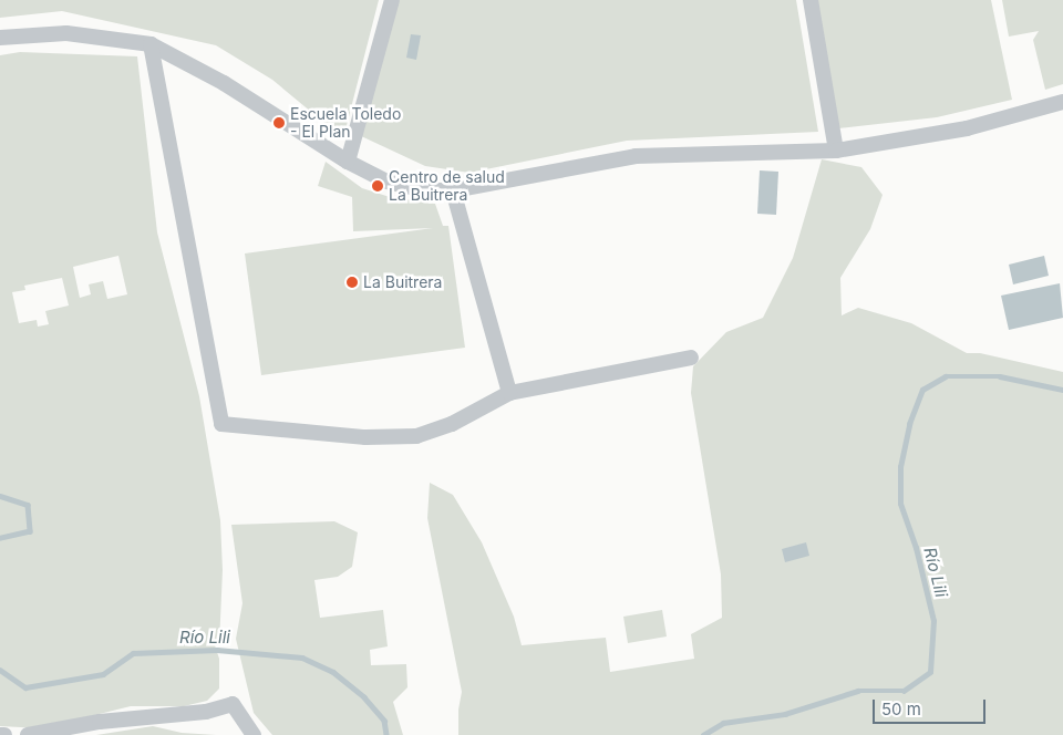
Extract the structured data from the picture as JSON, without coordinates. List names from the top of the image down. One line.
{"water":["Río Lili"],"places":["Escuela Toledo - El Plan","Centro de salud La Buitrera","La Buitrera"],"scale_bar":"50 m"}
